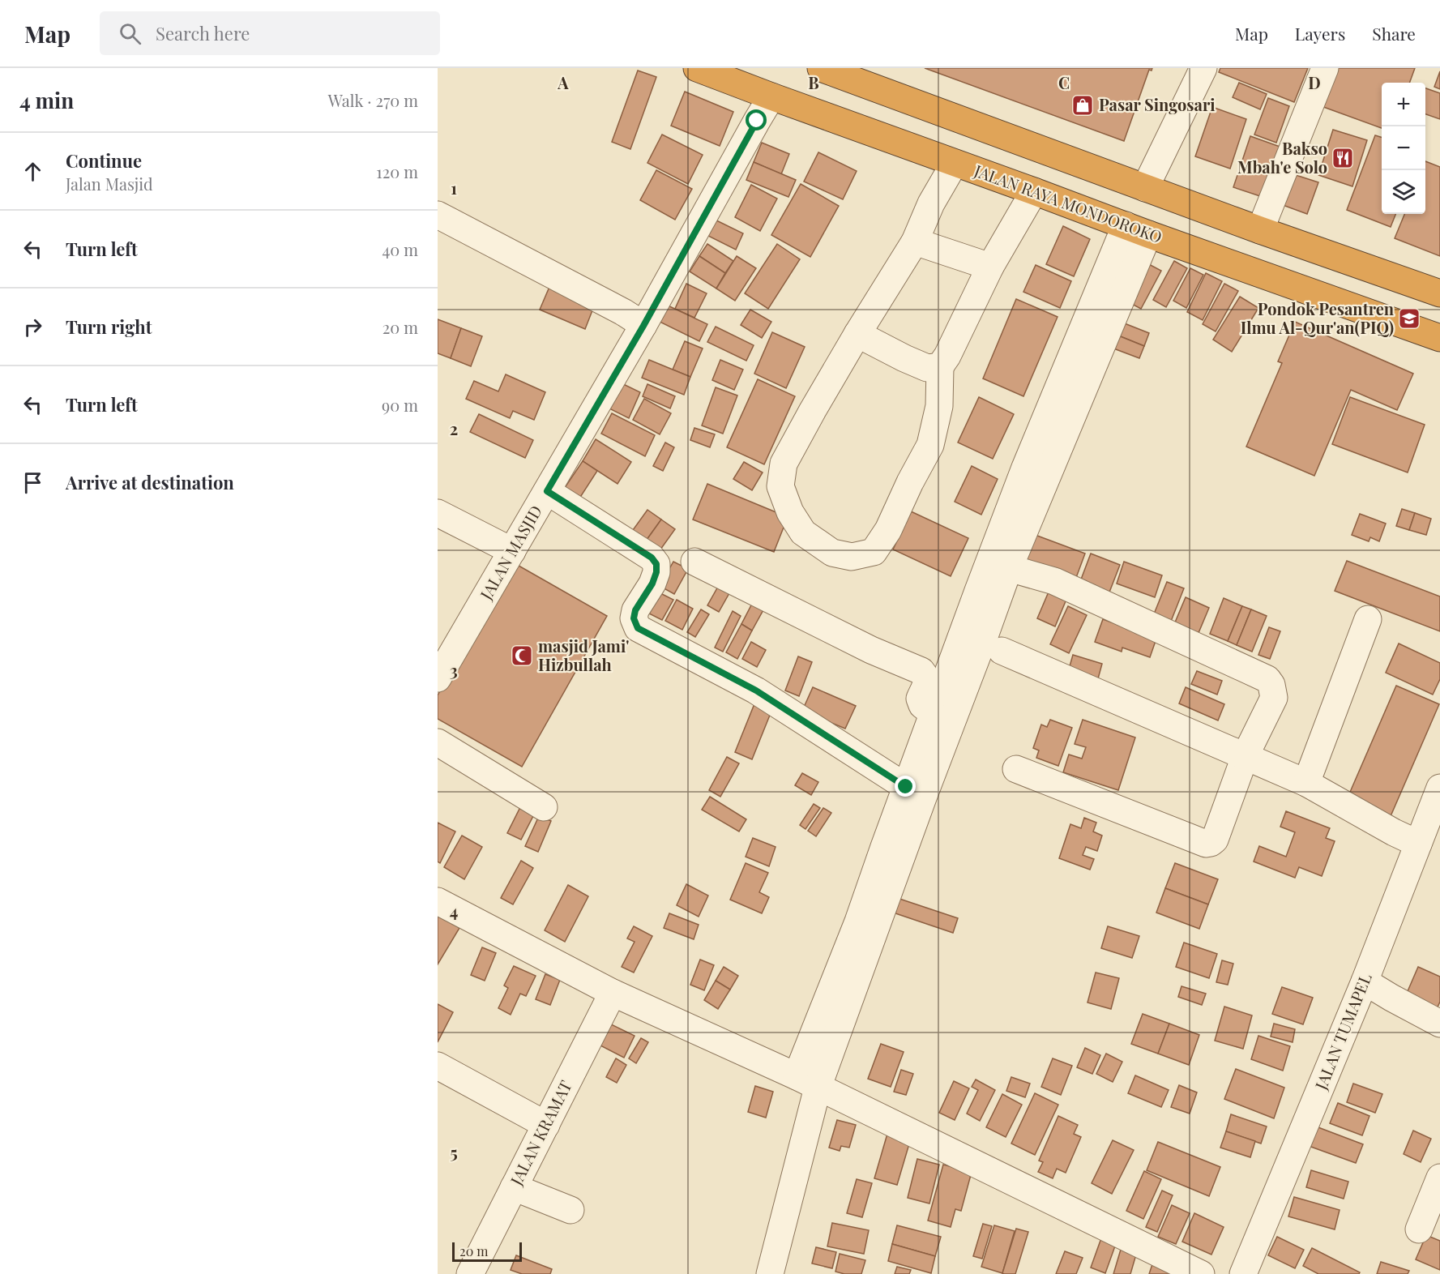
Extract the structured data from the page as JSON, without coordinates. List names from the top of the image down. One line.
{"streets":{"highway":["JALAN RAYA MONDOROKO"],"street":["JALAN MASJID","JALAN TUMAPEL","JALAN KRAMAT"]},"crossings":[["JALAN RAYA MONDOROKO","JALAN MASJID"]],"places":{"shop":["Pasar Singosari"],"restaurant":["Bakso Mbah'e Solo"],"school or university":["Pondok Pesantren Ilmu Al-Qur'an(PIQ)"],"mosque":["masjid Jami' Hizbullah"]},"scale_bar":"20 m","page":{"header":"Map","search":"Search here","nav":["Map","Layers","Share"],"heading":["4 min","Walk · 270 m"],"map_buttons":["+","−"],"list":[["Continue","Jalan Masjid","120 m"],["Turn left","40 m"],["Turn right","20 m"],["Turn left","90 m"],"Arrive at destination"],"scale":"20 m"},"grid":{"columns":["A","B","C","D"],"rows":["1","2","3","4","5"]}}
